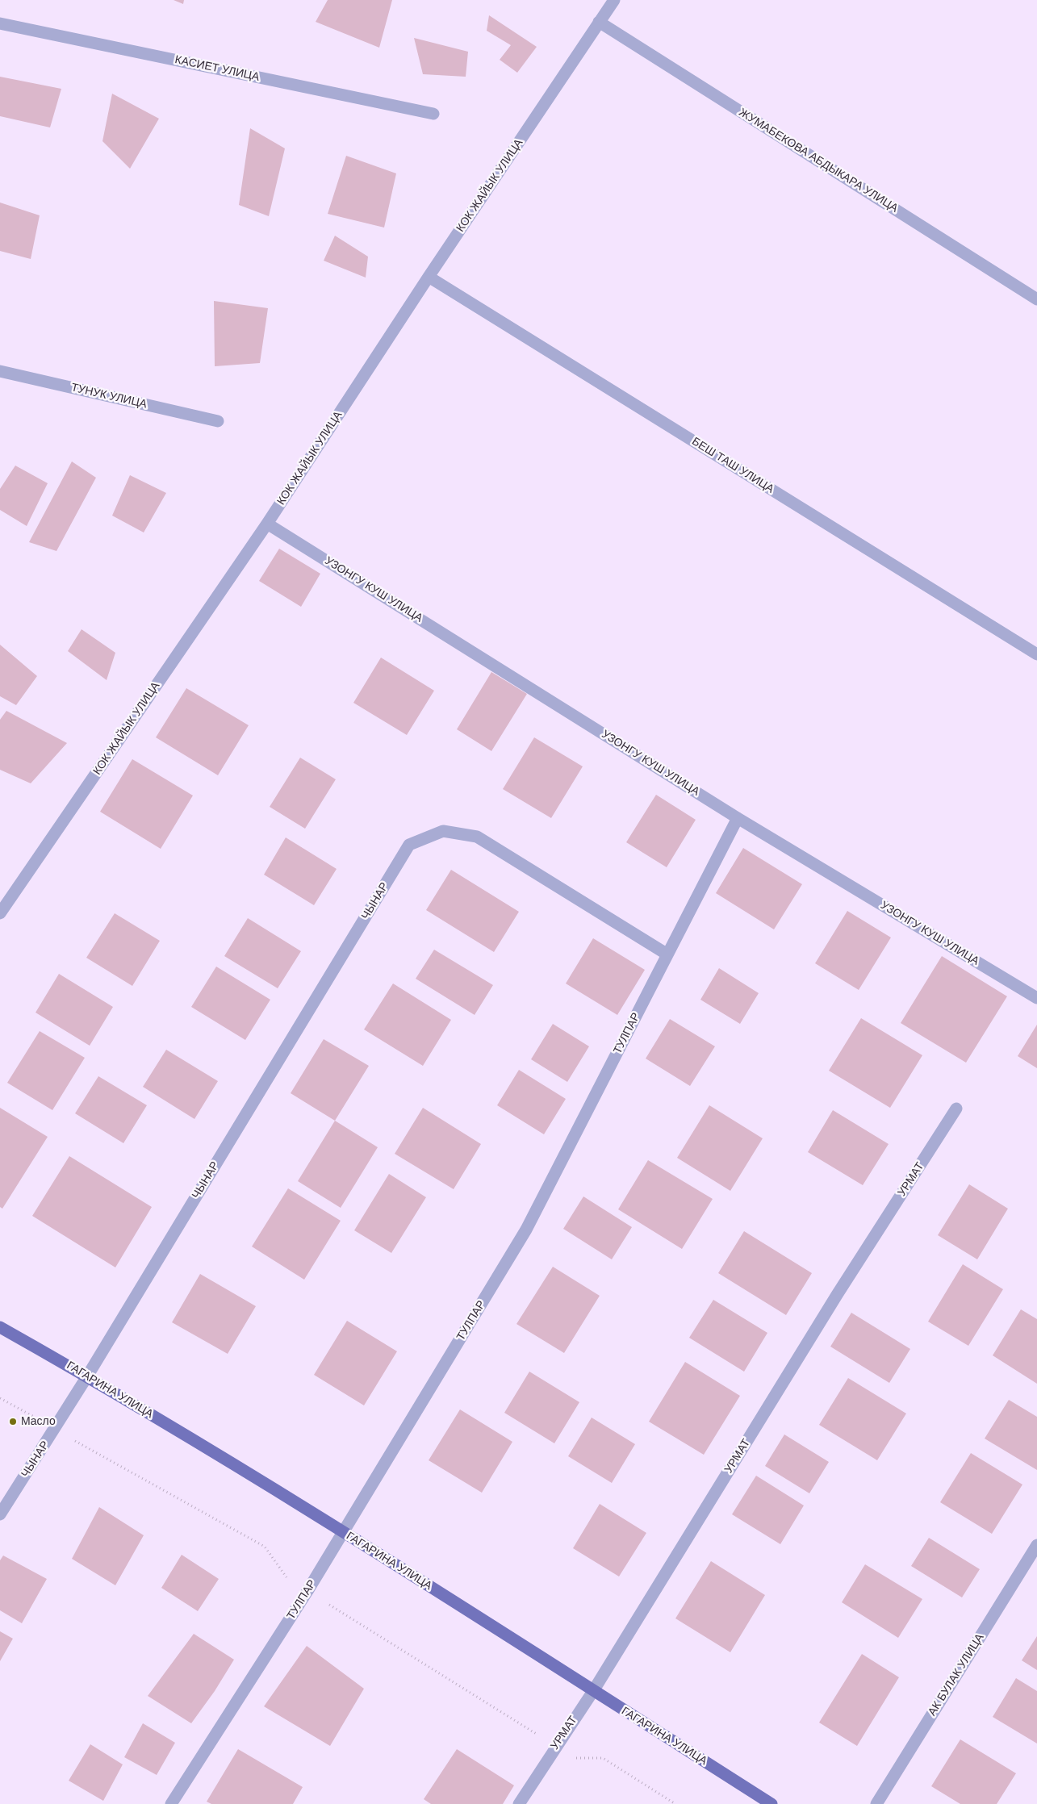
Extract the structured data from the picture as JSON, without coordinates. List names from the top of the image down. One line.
{"streets":{"main road":["ГАГАРИНА УЛИЦА"],"street":["КАСИЕТ УЛИЦА","ЖУМАБЕКОВА АБДЫКАРА УЛИЦА","КОК ЖАЙЫК УЛИЦА","ТУНУК УЛИЦА","БЕШ ТАШ УЛИЦА","УЗОНГУ КУШ УЛИЦА","ЧЫНАР","ТУЛПАР","УРМАТ","АК БУЛАК УЛИЦА"]},"crossings":[["ЖУМАБЕКОВА АБДЫКАРА УЛИЦА","КОК ЖАЙЫК УЛИЦА"],["КОК ЖАЙЫК УЛИЦА","БЕШ ТАШ УЛИЦА"],["КОК ЖАЙЫК УЛИЦА","УЗОНГУ КУШ УЛИЦА"],["УЗОНГУ КУШ УЛИЦА","ТУЛПАР"],["ЧЫНАР","ТУЛПАР"],["ЧЫНАР","ГАГАРИНА УЛИЦА"],["ТУЛПАР","ГАГАРИНА УЛИЦА"],["УРМАТ","ГАГАРИНА УЛИЦА"]],"places":["Масло"]}
